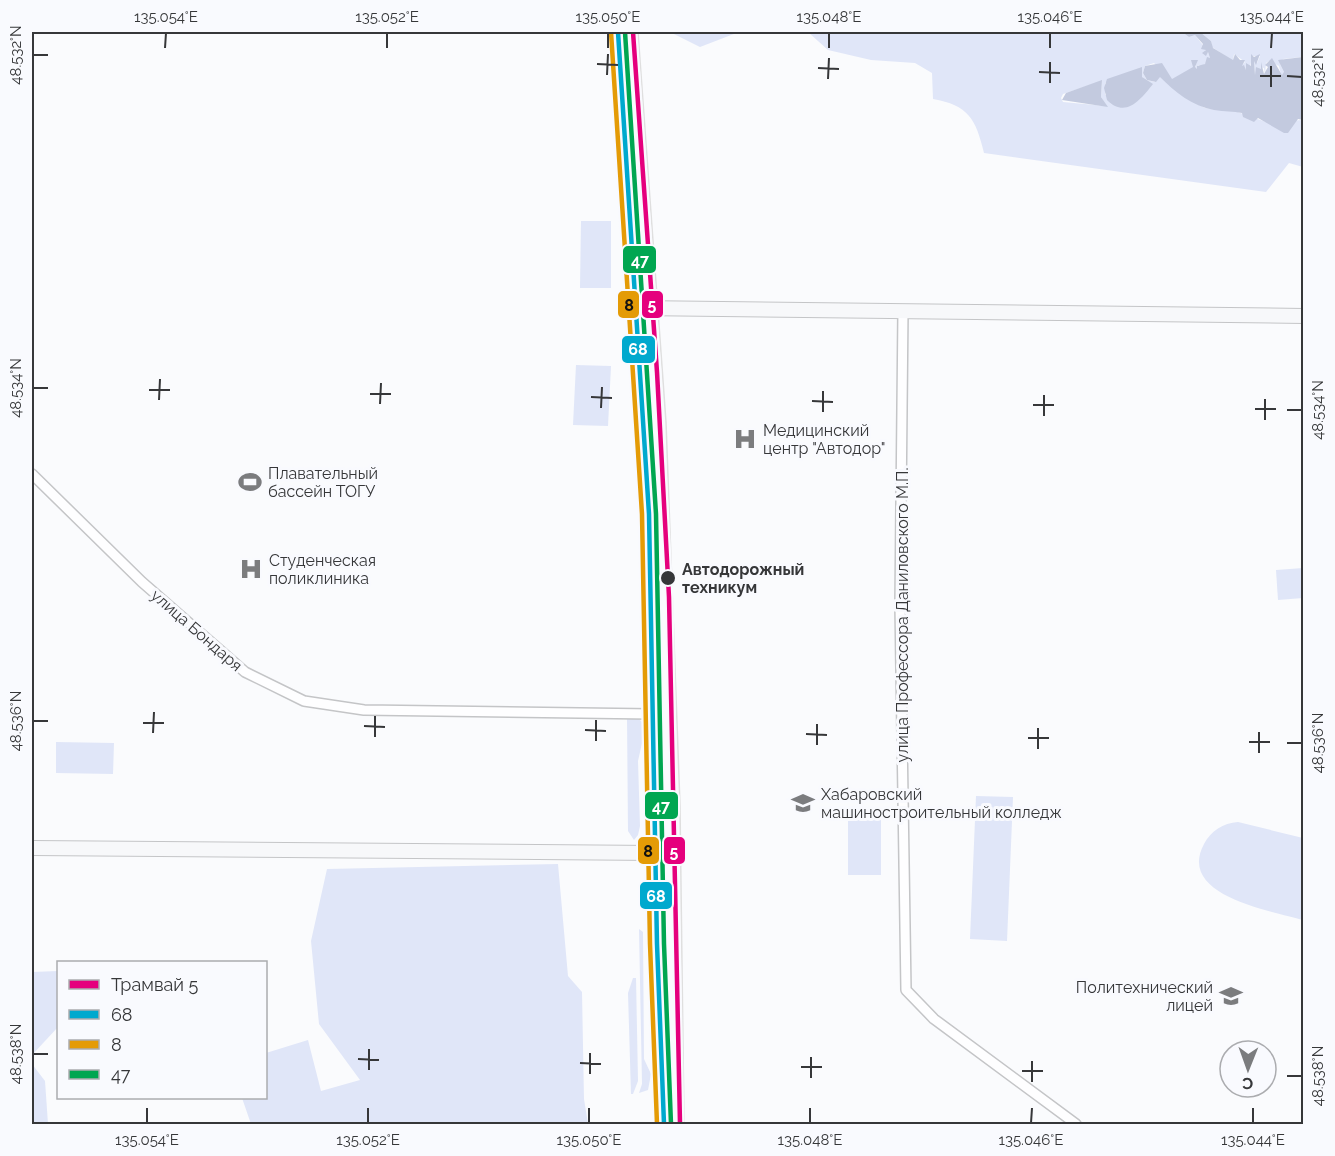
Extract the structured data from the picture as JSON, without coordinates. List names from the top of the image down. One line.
{"streets":{"street":["улица Профессора Даниловского М.П.","улица Бондаря"]},"places":{"hospital":["Медицинский центр \"Автодор\"","Студенческая поликлиника"],"sports":["Плавательный бассейн ТОГУ"],"other":["Автодорожный техникум"],"school or university":["Хабаровский машиностроительный колледж","Политехнический лицей"]},"lines":["tram line 5","transit line 68","transit line 8","transit line 47"],"legend":["Трамвай 5","68","8","47"],"north":"bottom","coordinates":["135.054°E","135.052°E","135.050°E","135.048°E","135.046°E","135.044°E","48.532°N","48.534°N","48.536°N","48.538°N"]}
